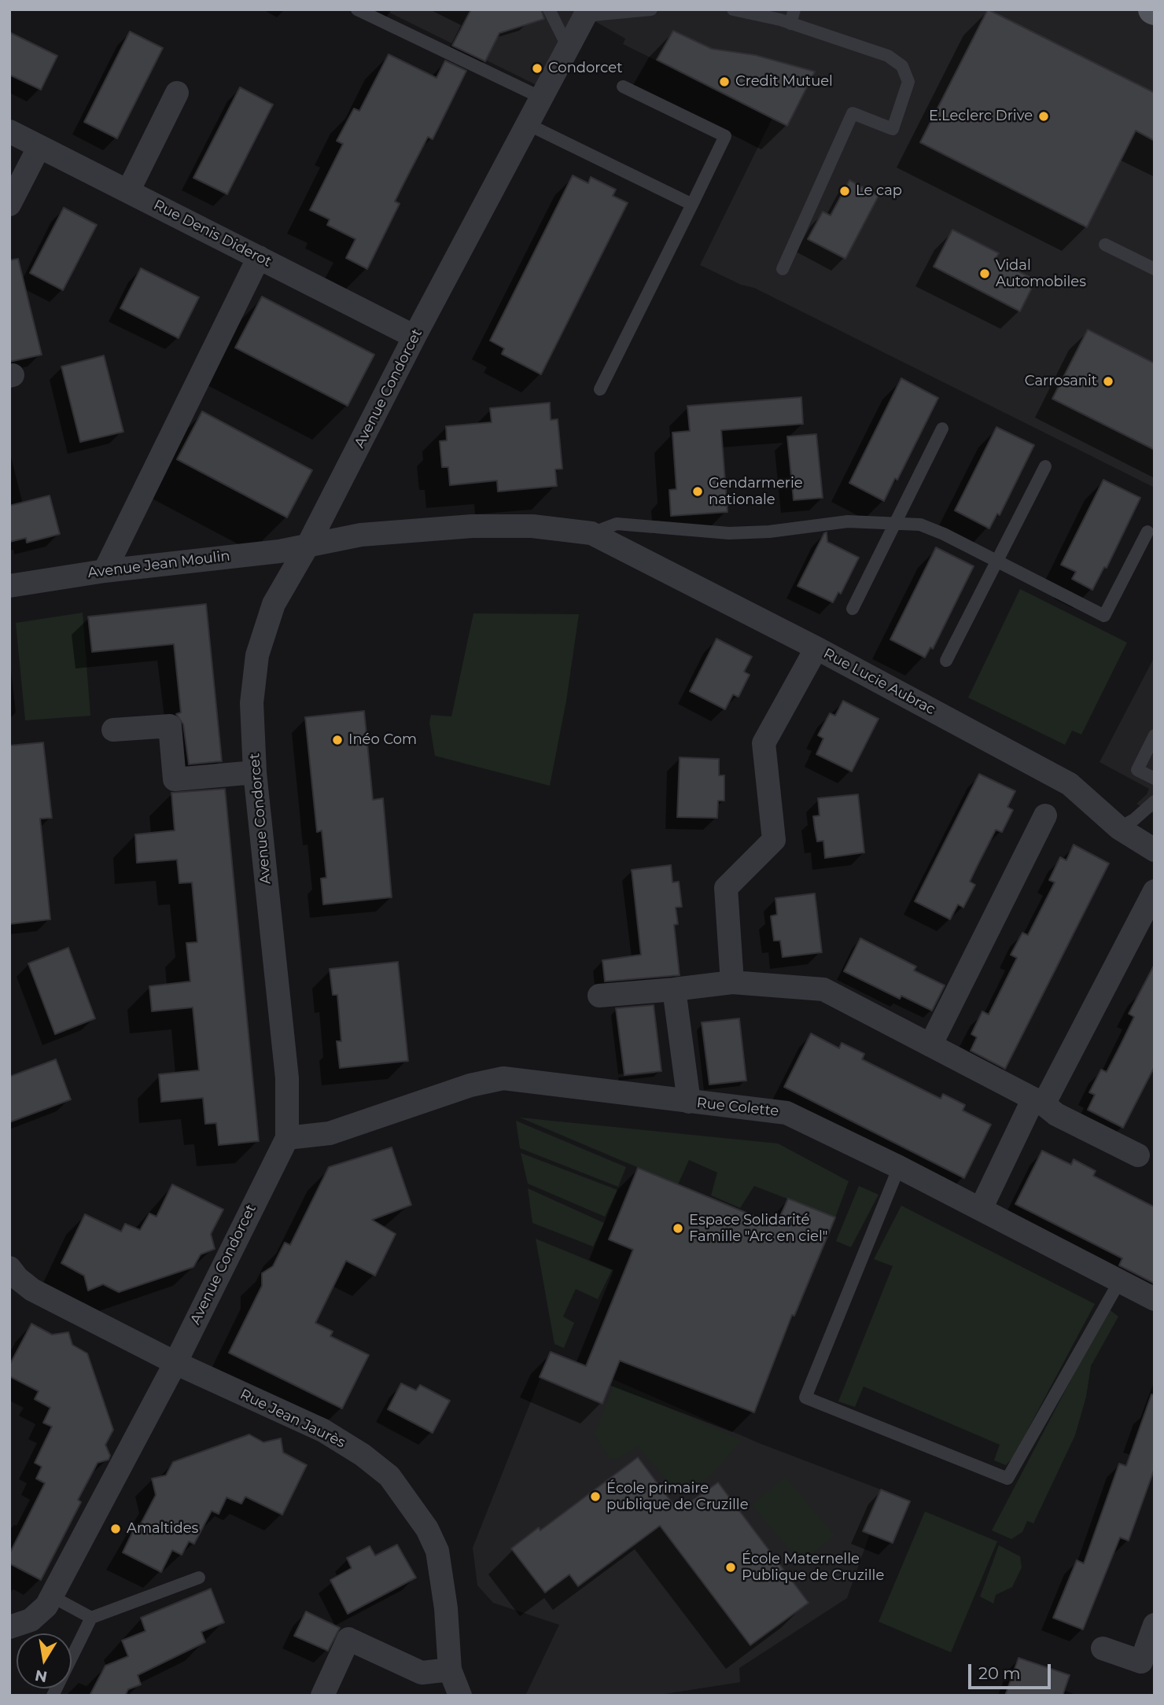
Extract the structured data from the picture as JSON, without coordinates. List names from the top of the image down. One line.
{"streets":{"street":["Rue Denis Diderot","Avenue Condorcet","Avenue Jean Moulin","Rue Lucie Aubrac","Rue Colette","Rue Jean Jaurès"]},"crossings":[["Rue Denis Diderot","Avenue Condorcet"],["Avenue Condorcet","Avenue Jean Moulin"],["Avenue Condorcet","Rue Colette"],["Avenue Condorcet","Rue Jean Jaurès"],["Avenue Jean Moulin","Rue Lucie Aubrac"]],"places":["Condorcet","Credit Mutuel","E.Leclerc Drive","Le cap","Vidal Automobiles","Carrosanit","Gendarmerie nationale","Inéo Com","Espace Solidarité Famille \"Arc en ciel\"","École primaire publique de Cruzille","Amaltides","École Maternelle Publique de Cruzille"],"scale_bar":"20 m","north":"bottom"}
